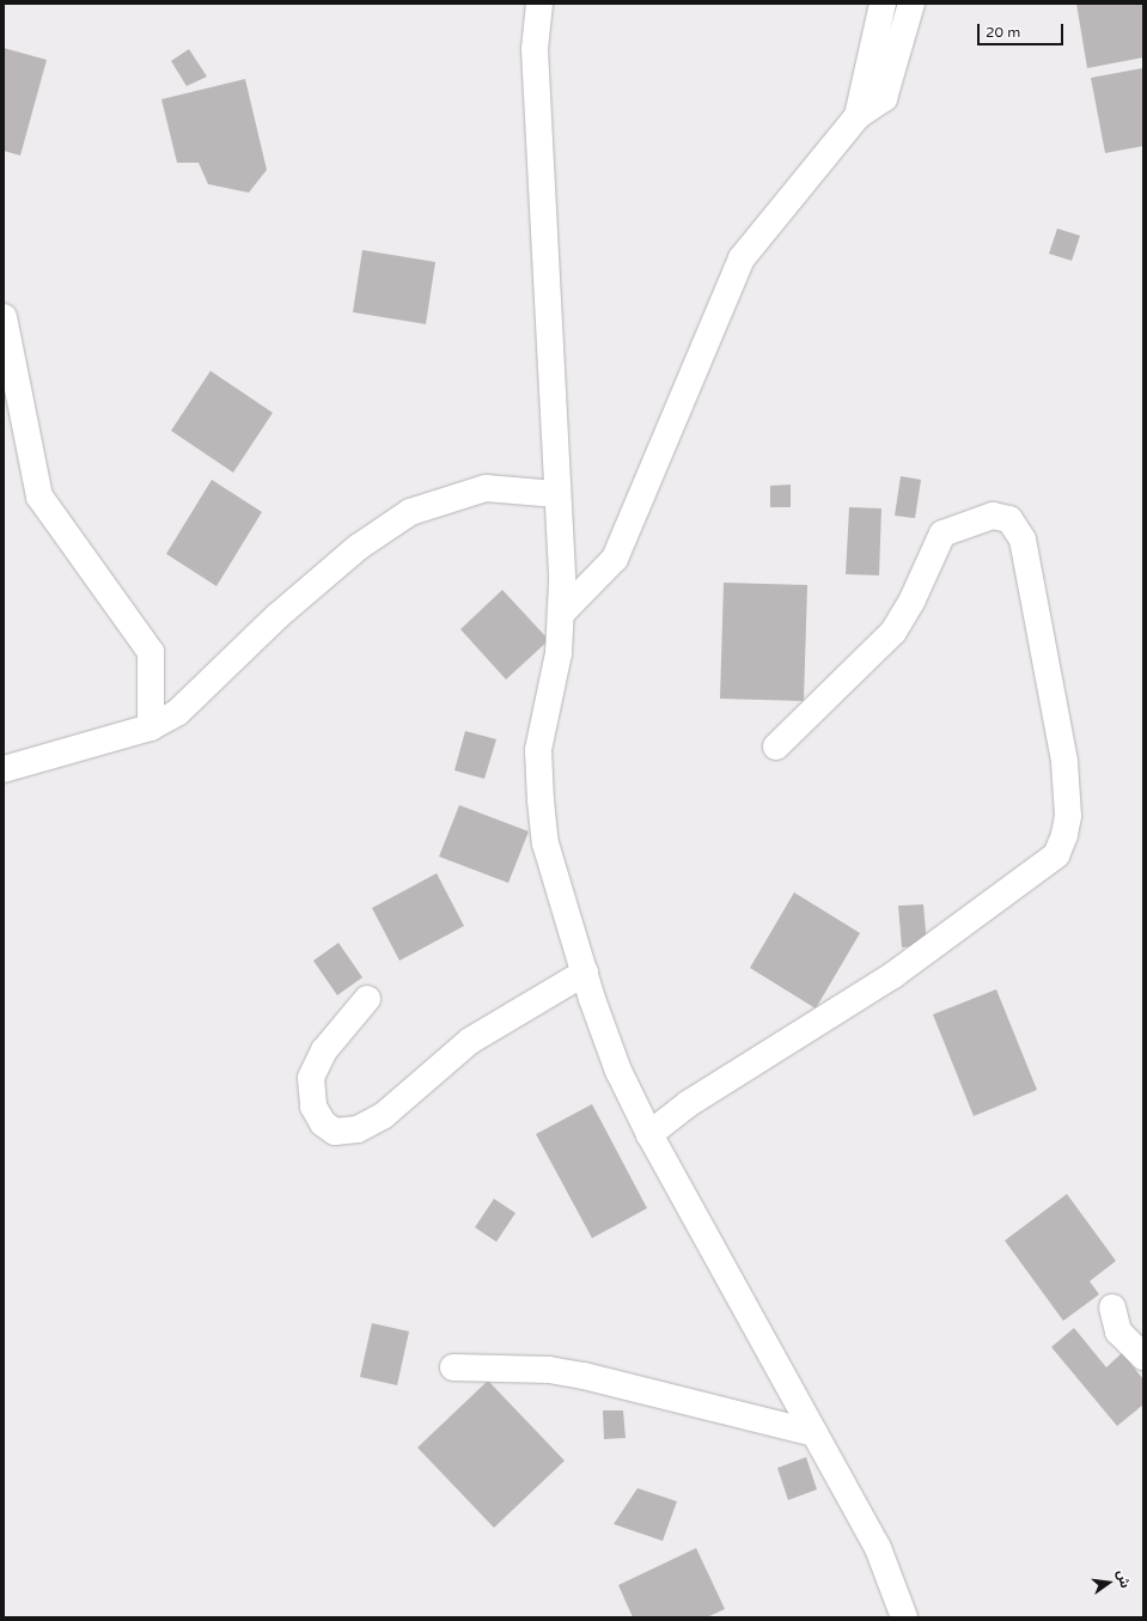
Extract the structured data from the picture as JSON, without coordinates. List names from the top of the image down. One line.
{"scale_bar":"20 m","north":"right"}
